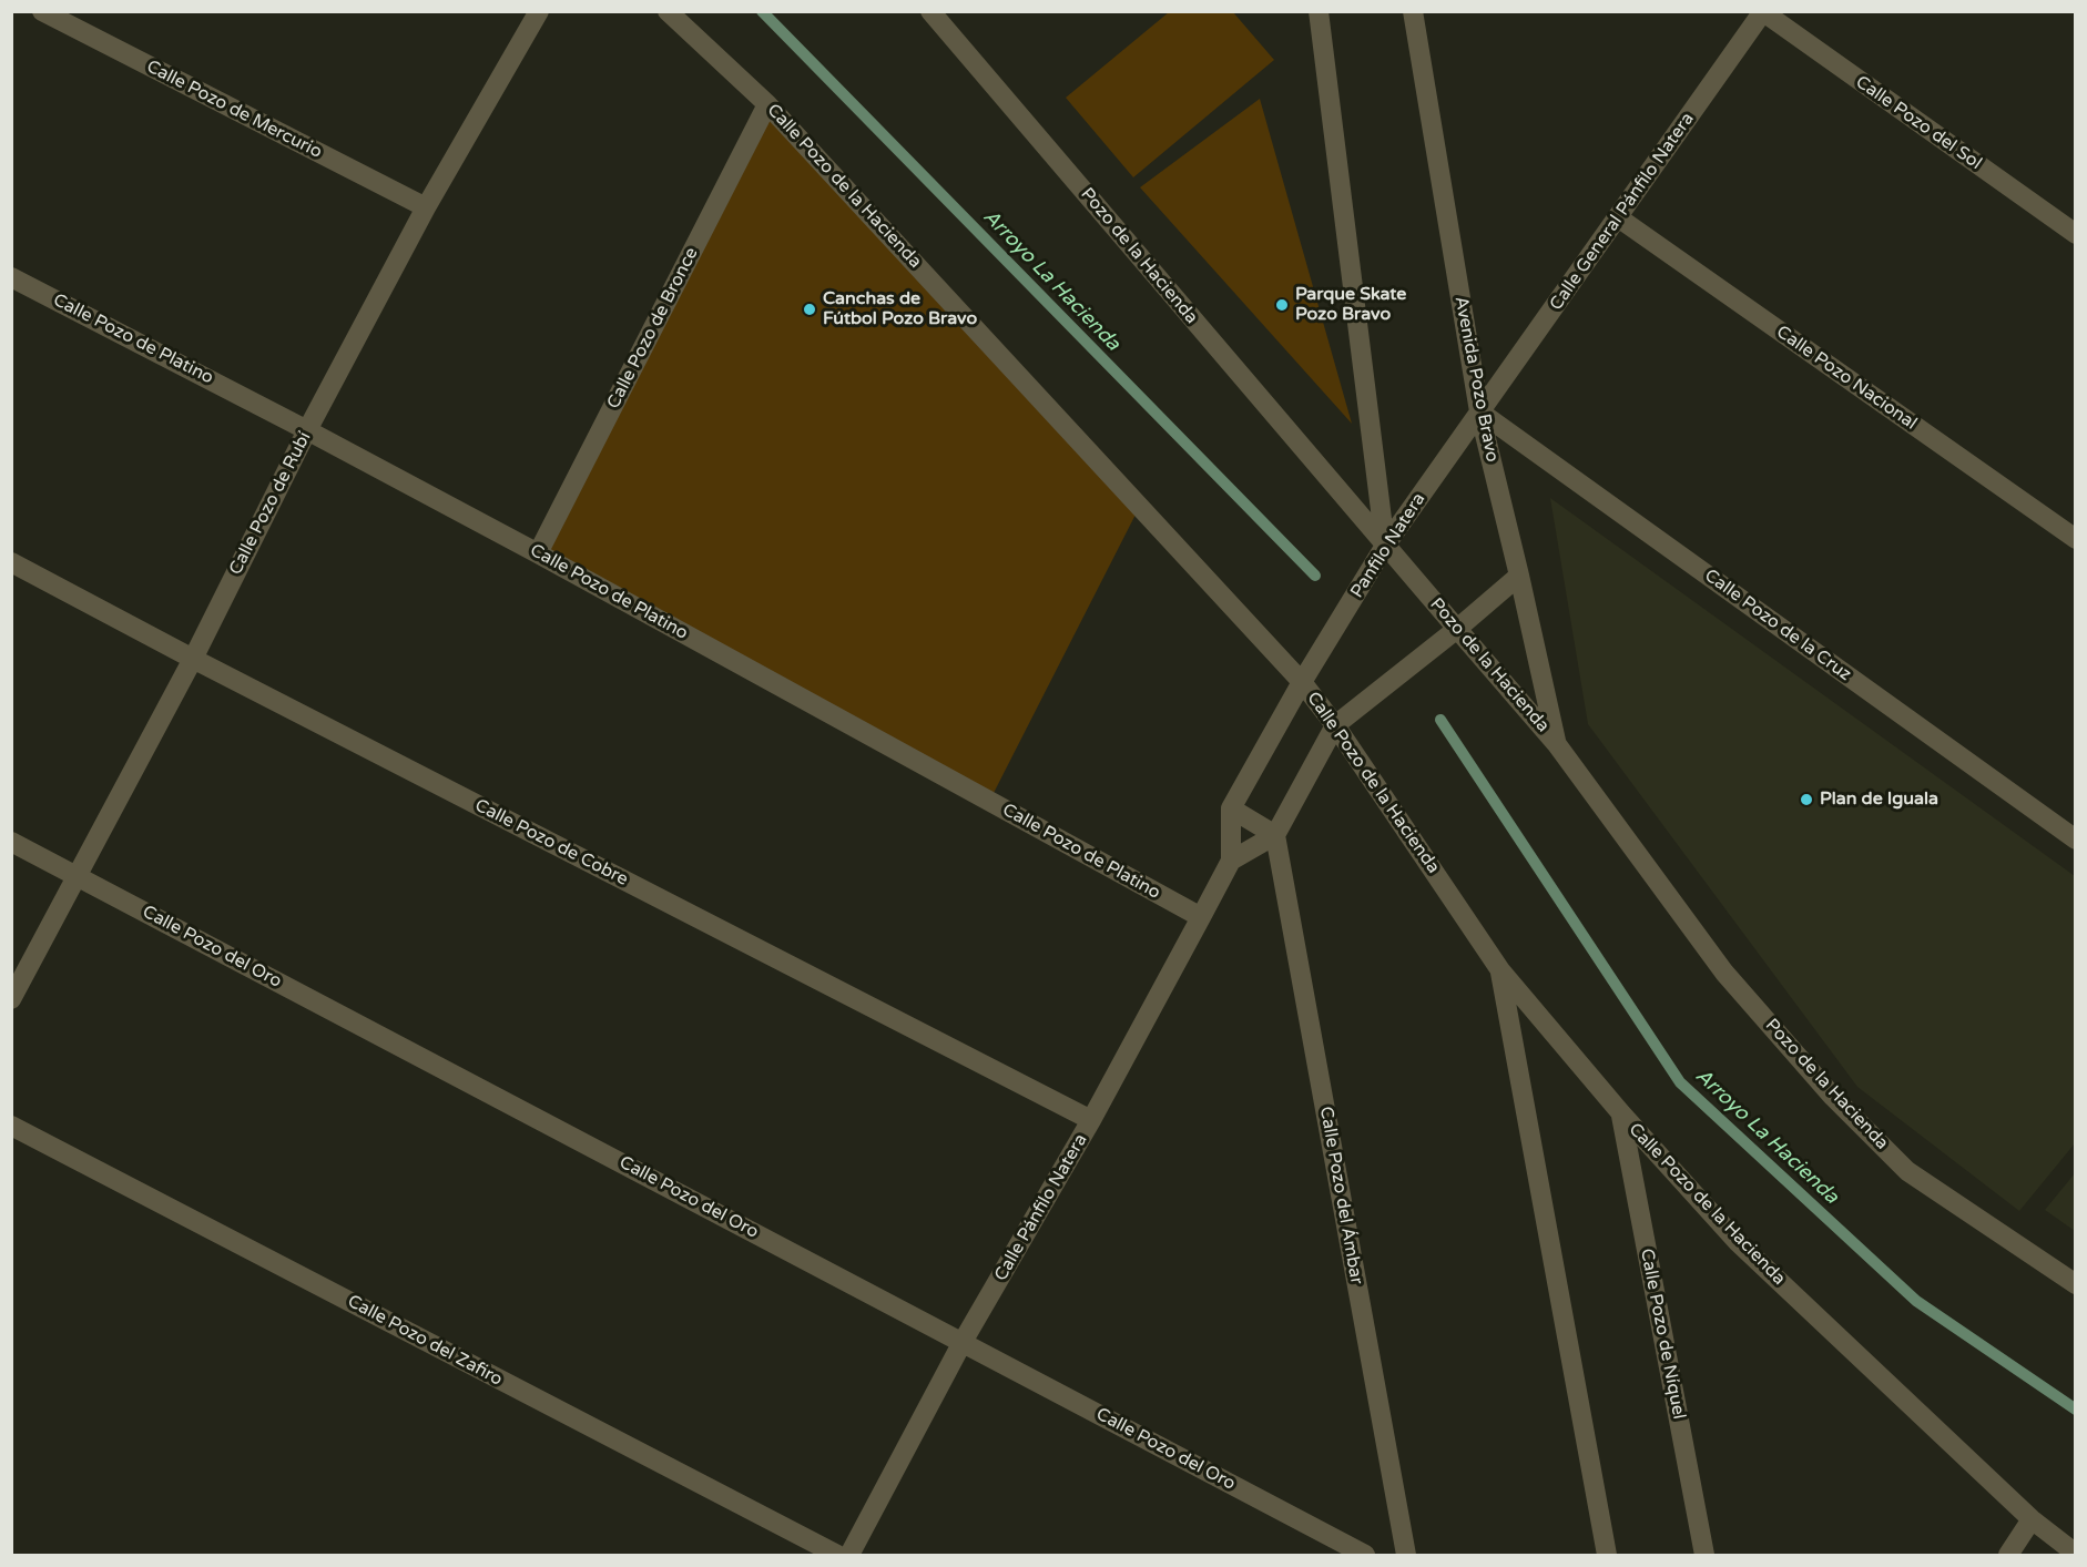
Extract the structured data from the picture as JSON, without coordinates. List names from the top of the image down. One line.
{"streets":{"street":["Calle Pozo de Mercurio","Calle Pozo del Sol","Calle Pozo de la Hacienda","Calle General Pánfilo Natera","Pozo de la Hacienda","Calle Pozo de Bronce","Calle Pozo de Platino","Calle Pozo Nacional","Avenida Pozo Bravo","Calle Pozo de Rubí","Panfilo Natera","Calle Pozo de la Cruz","Calle Pozo de Cobre","Calle Pozo del Oro","Calle Pozo del Ámbar","Calle Pánfilo Natera","Calle Pozo de Níquel","Calle Pozo del Zafiro"]},"crossings":[["Calle Pozo de Mercurio","Calle Pozo de Rubí"],["Calle Pozo del Sol","Calle General Pánfilo Natera"],["Calle Pozo de la Hacienda","Calle Pozo de Bronce"],["Calle Pozo de la Hacienda","Panfilo Natera"],["Calle Pozo de la Hacienda","Calle Pánfilo Natera"],["Calle Pozo de la Hacienda","Calle Pozo de Níquel"],["Calle General Pánfilo Natera","Calle Pozo Nacional"],["Calle General Pánfilo Natera","Avenida Pozo Bravo"],["Calle General Pánfilo Natera","Panfilo Natera"],["Calle General Pánfilo Natera","Calle Pozo de la Cruz"],["Pozo de la Hacienda","Avenida Pozo Bravo"],["Pozo de la Hacienda","Panfilo Natera"],["Calle Pozo de Bronce","Calle Pozo de Platino"],["Calle Pozo de Platino","Calle Pozo de Rubí"],["Calle Pozo de Platino","Calle Pánfilo Natera"],["Avenida Pozo Bravo","Panfilo Natera"],["Avenida Pozo Bravo","Calle Pozo de la Cruz"],["Calle Pozo de Rubí","Calle Pozo de Cobre"],["Calle Pozo de Rubí","Calle Pozo del Oro"],["Panfilo Natera","Calle Pozo de la Cruz"],["Panfilo Natera","Calle Pánfilo Natera"],["Calle Pozo de Cobre","Calle Pánfilo Natera"],["Calle Pozo del Oro","Calle Pánfilo Natera"]],"water":["Arroyo La Hacienda"],"places":["Parque Skate Pozo Bravo","Canchas de Fútbol Pozo Bravo","Plan de Iguala"]}
